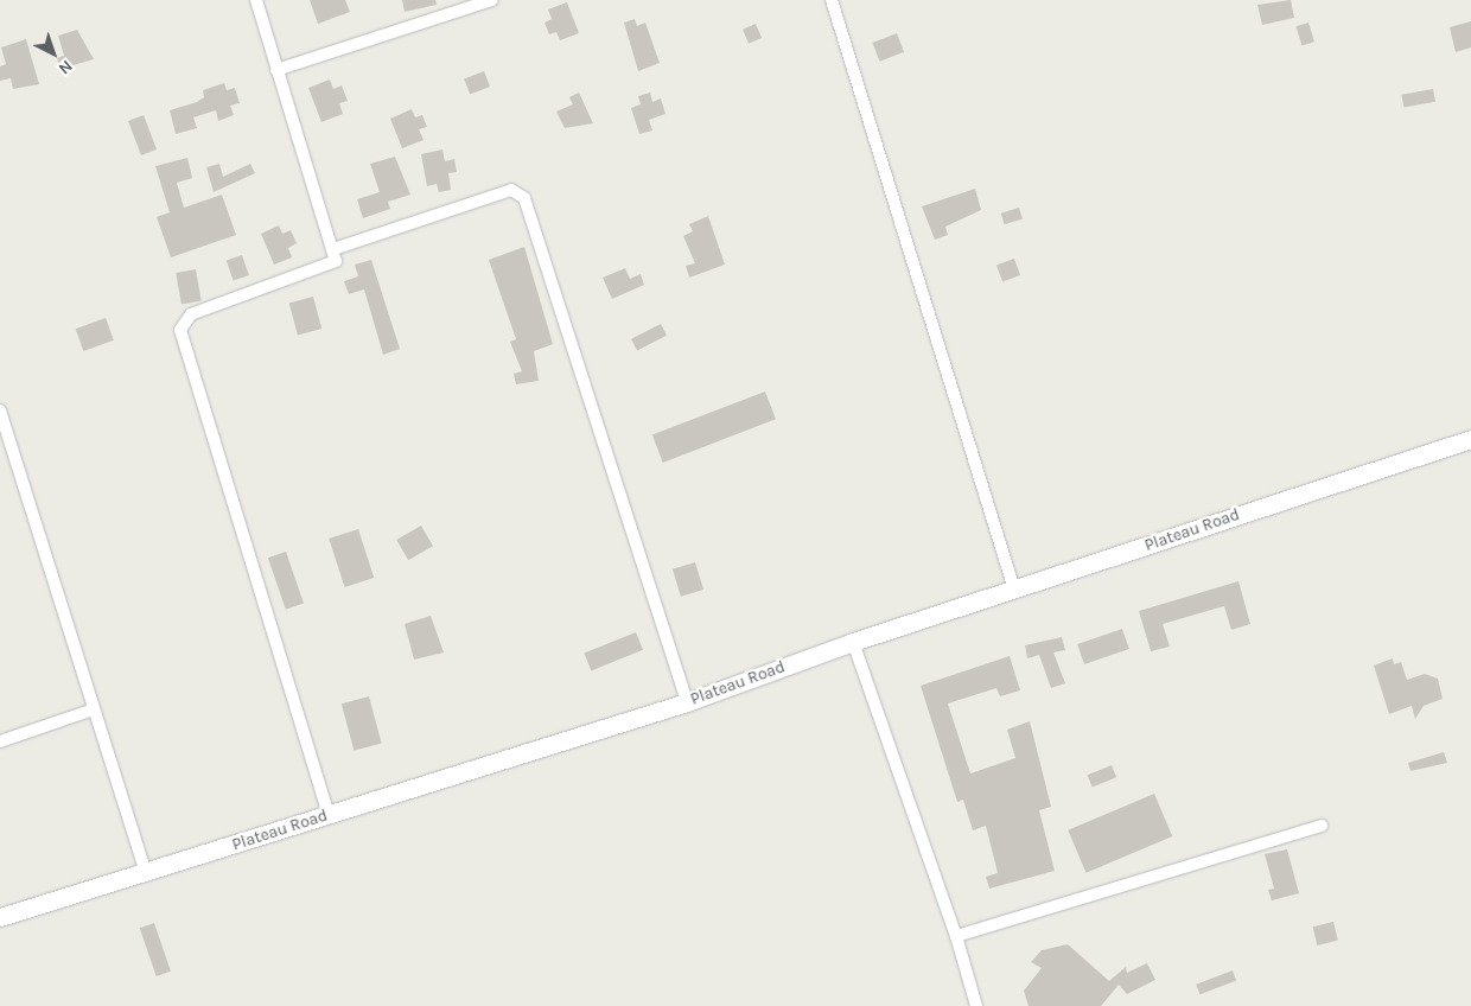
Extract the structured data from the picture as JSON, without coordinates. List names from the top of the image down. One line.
{"streets":{"street":["Plateau Road"]},"north":"bottom right"}
